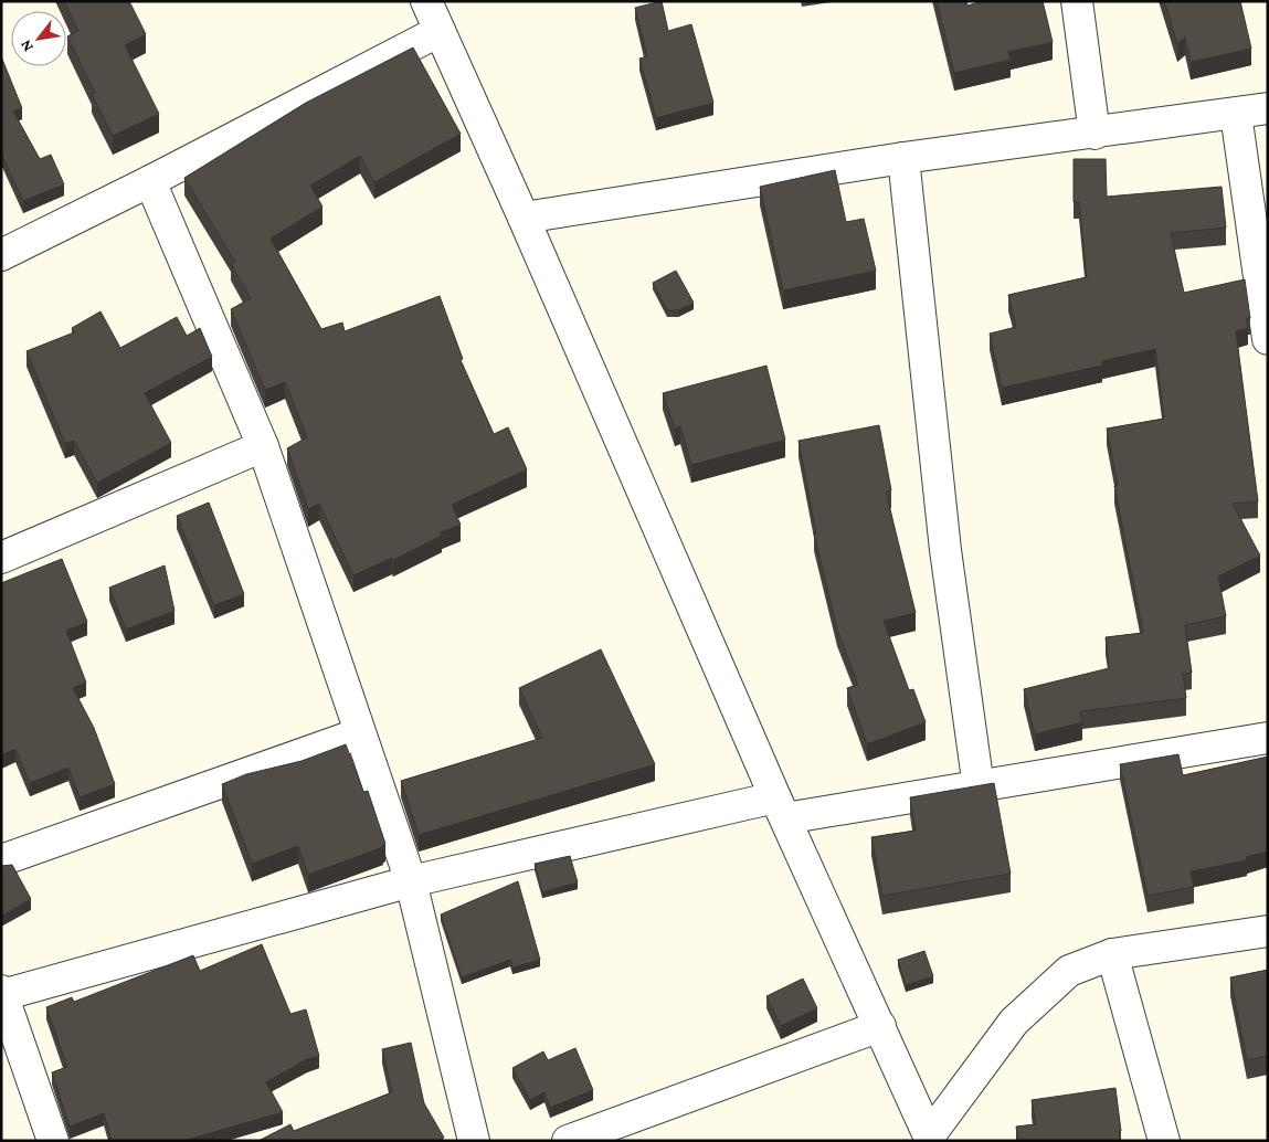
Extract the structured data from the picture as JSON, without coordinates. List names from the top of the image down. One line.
{"north":"bottom left"}
